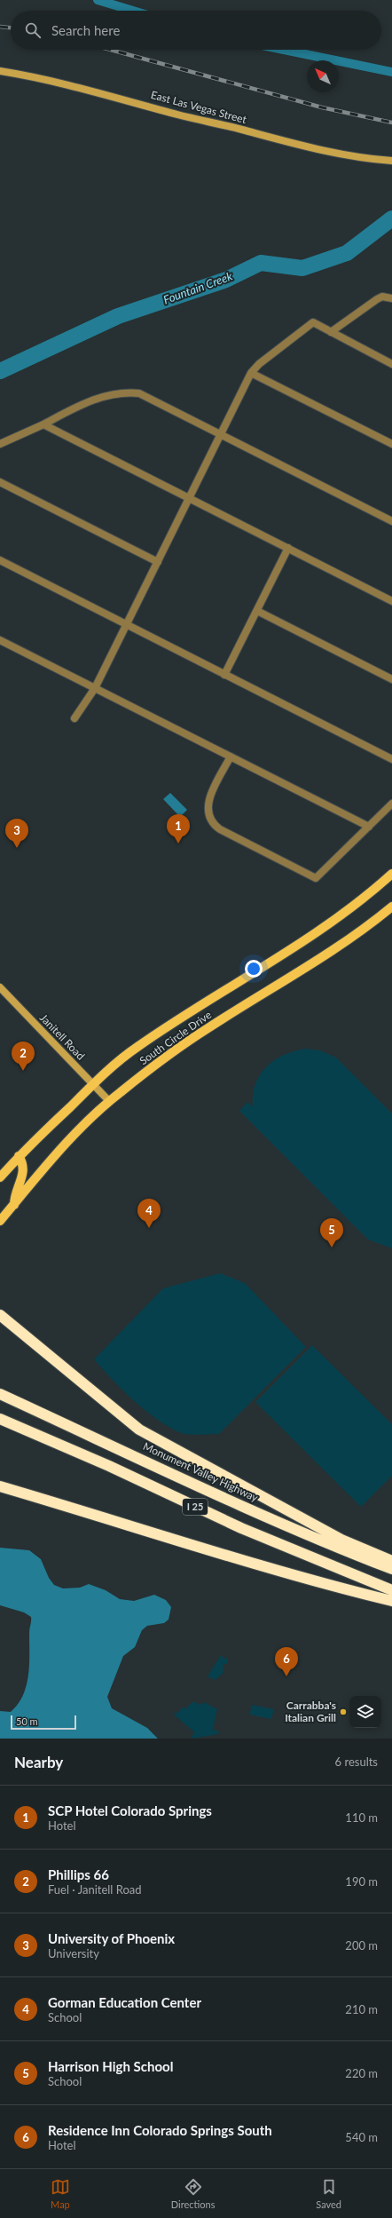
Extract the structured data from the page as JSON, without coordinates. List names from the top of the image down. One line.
{"streets":{"highway":["Monument Valley Highway","I 25"],"main road":["South Circle Drive"],"street":["East Las Vegas Street","Janitell Road"]},"crossings":[["Janitell Road","South Circle Drive"]],"water":["Fountain Creek"],"places":["Carrabba's Italian Grill"],"scale_bar":"50 m","north":"top left","page":{"search":"Search here","pins":["1","3","2","4","5","6"],"scale":"50 m","heading":["Nearby","6 results"],"list":[{"mark":"1","name":"SCP Hotel Colorado Springs","note":"Hotel","value":"110 m"},{"mark":"2","name":"Phillips 66","note":"Fuel · Janitell Road","value":"190 m"},{"mark":"3","name":"University of Phoenix","note":"University","value":"200 m"},{"mark":"4","name":"Gorman Education Center","note":"School","value":"210 m"},{"mark":"5","name":"Harrison High School","note":"School","value":"220 m"},{"mark":"6","name":"Residence Inn Colorado Springs South","note":"Hotel","value":"540 m"}],"nav":["Map","Directions","Saved"]}}
